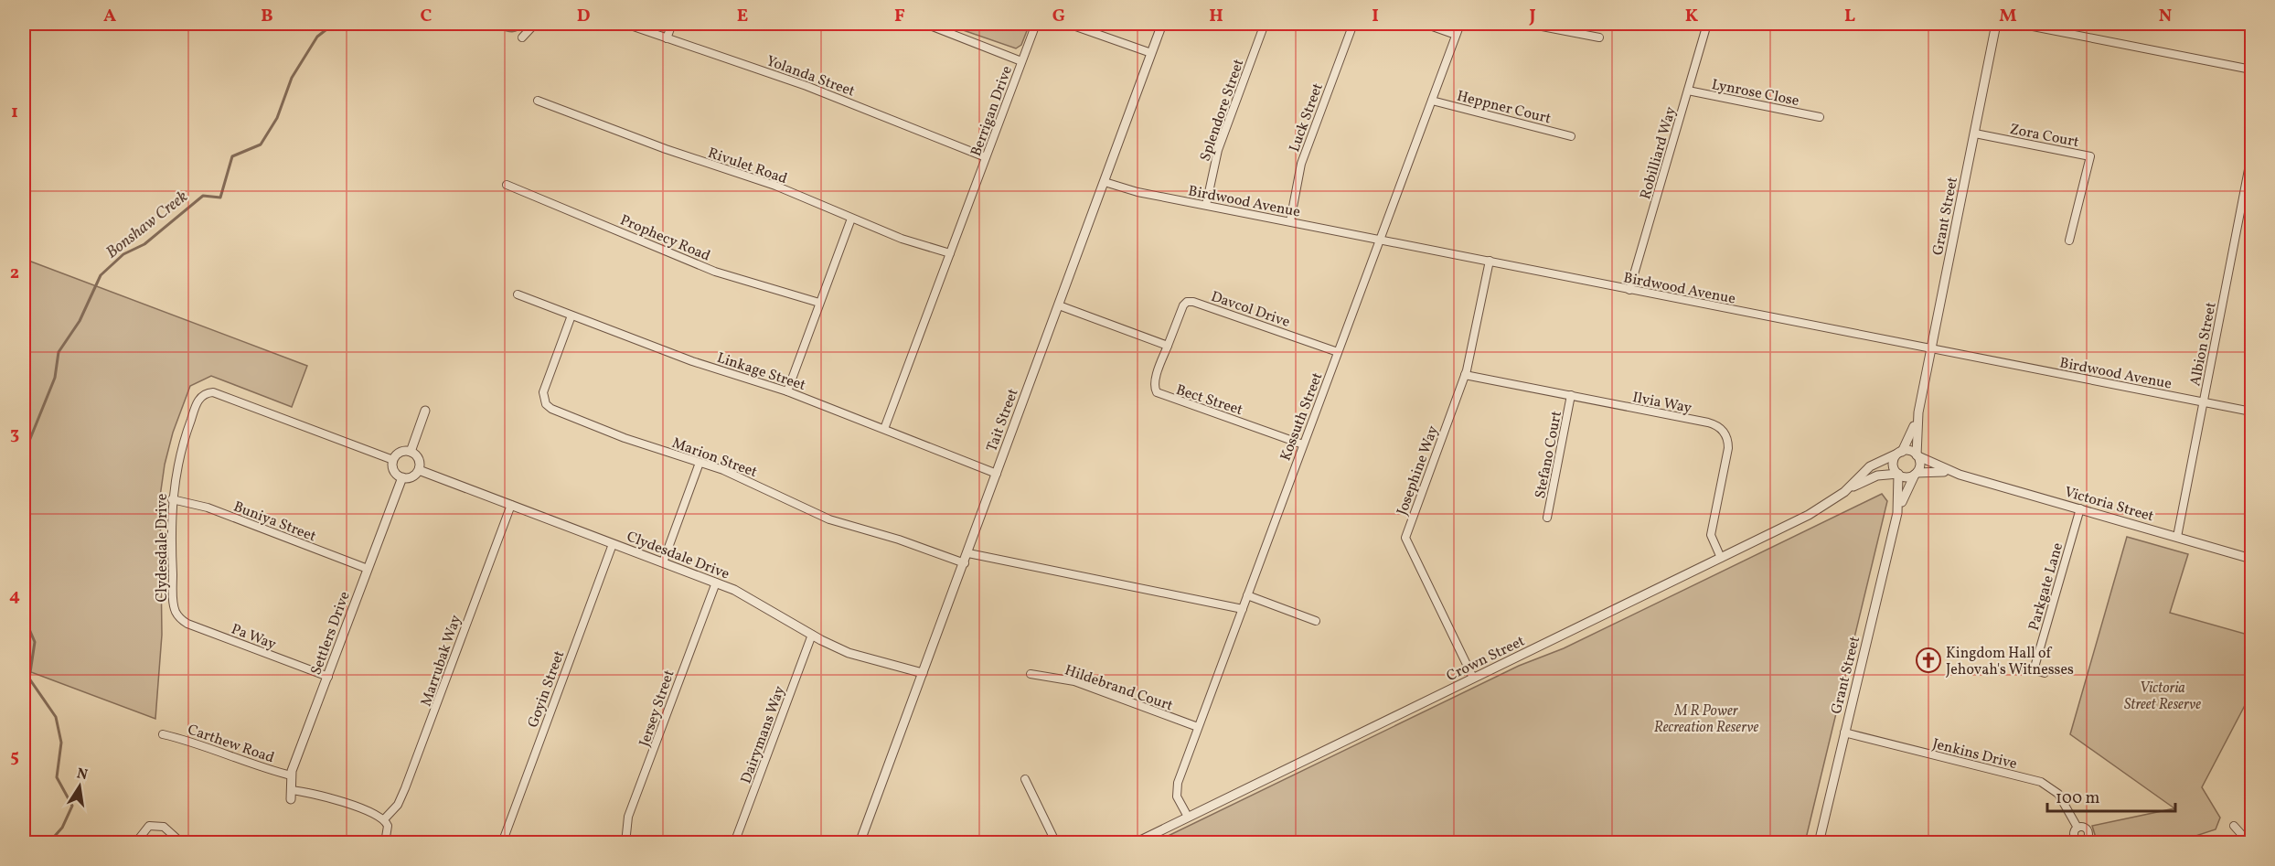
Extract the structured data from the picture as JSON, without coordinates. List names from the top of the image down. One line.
{"streets":{"street":["Yolanda Street","Lynrose Close","Heppner Court","Splendore Street","Berrigan Drive","Luck Street","Zora Court","Robilliard Way","Rivulet Road","Birdwood Avenue","Grant Street","Prophecy Road","Davcol Drive","Albion Street","Linkage Street","Bect Street","Ilvia Way","Kossuth Street","Tait Street","Stefano Court","Marion Street","Josephine Way","Victoria Street","Buniya Street","Clydesdale Drive","Parkgate Lane","Settlers Drive","Pa Way","Crown Street","Marrubak Way","Hildebrand Court","Goyin Street","Jersey Street","Dairymans Way","Carthew Road","Jenkins Drive"]},"crossings":[["Yolanda Street","Berrigan Drive"],["Lynrose Close","Robilliard Way"],["Heppner Court","Kossuth Street"],["Splendore Street","Birdwood Avenue"],["Berrigan Drive","Rivulet Road"],["Berrigan Drive","Linkage Street"],["Luck Street","Birdwood Avenue"],["Zora Court","Grant Street"],["Robilliard Way","Birdwood Avenue"],["Birdwood Avenue","Grant Street"],["Birdwood Avenue","Albion Street"],["Birdwood Avenue","Kossuth Street"],["Birdwood Avenue","Tait Street"],["Birdwood Avenue","Josephine Way"],["Grant Street","Victoria Street"],["Grant Street","Crown Street"],["Grant Street","Jenkins Drive"],["Davcol Drive","Bect Street"],["Davcol Drive","Kossuth Street"],["Albion Street","Victoria Street"],["Linkage Street","Tait Street"],["Linkage Street","Marion Street"],["Bect Street","Kossuth Street"],["Ilvia Way","Stefano Court"],["Ilvia Way","Josephine Way"],["Ilvia Way","Crown Street"],["Kossuth Street","Crown Street"],["Kossuth Street","Hildebrand Court"],["Tait Street","Marion Street"],["Tait Street","Clydesdale Drive"],["Josephine Way","Crown Street"],["Victoria Street","Parkgate Lane"],["Victoria Street","Crown Street"],["Buniya Street","Clydesdale Drive"],["Buniya Street","Settlers Drive"],["Clydesdale Drive","Settlers Drive"],["Clydesdale Drive","Pa Way"],["Clydesdale Drive","Marrubak Way"],["Clydesdale Drive","Goyin Street"],["Clydesdale Drive","Jersey Street"],["Clydesdale Drive","Dairymans Way"],["Settlers Drive","Pa Way"],["Settlers Drive","Carthew Road"]],"water":["Bonshaw Creek"],"parks":["Victoria Street Reserve","M R Power Recreation Reserve"],"places":{"church":["Kingdom Hall of Jehovah's Witnesses"]},"scale_bar":"100 m","north":"top","grid":{"columns":["A","B","C","D","E","F","G","H","I","J","K","L","M","N"],"rows":["1","2","3","4","5"]}}
